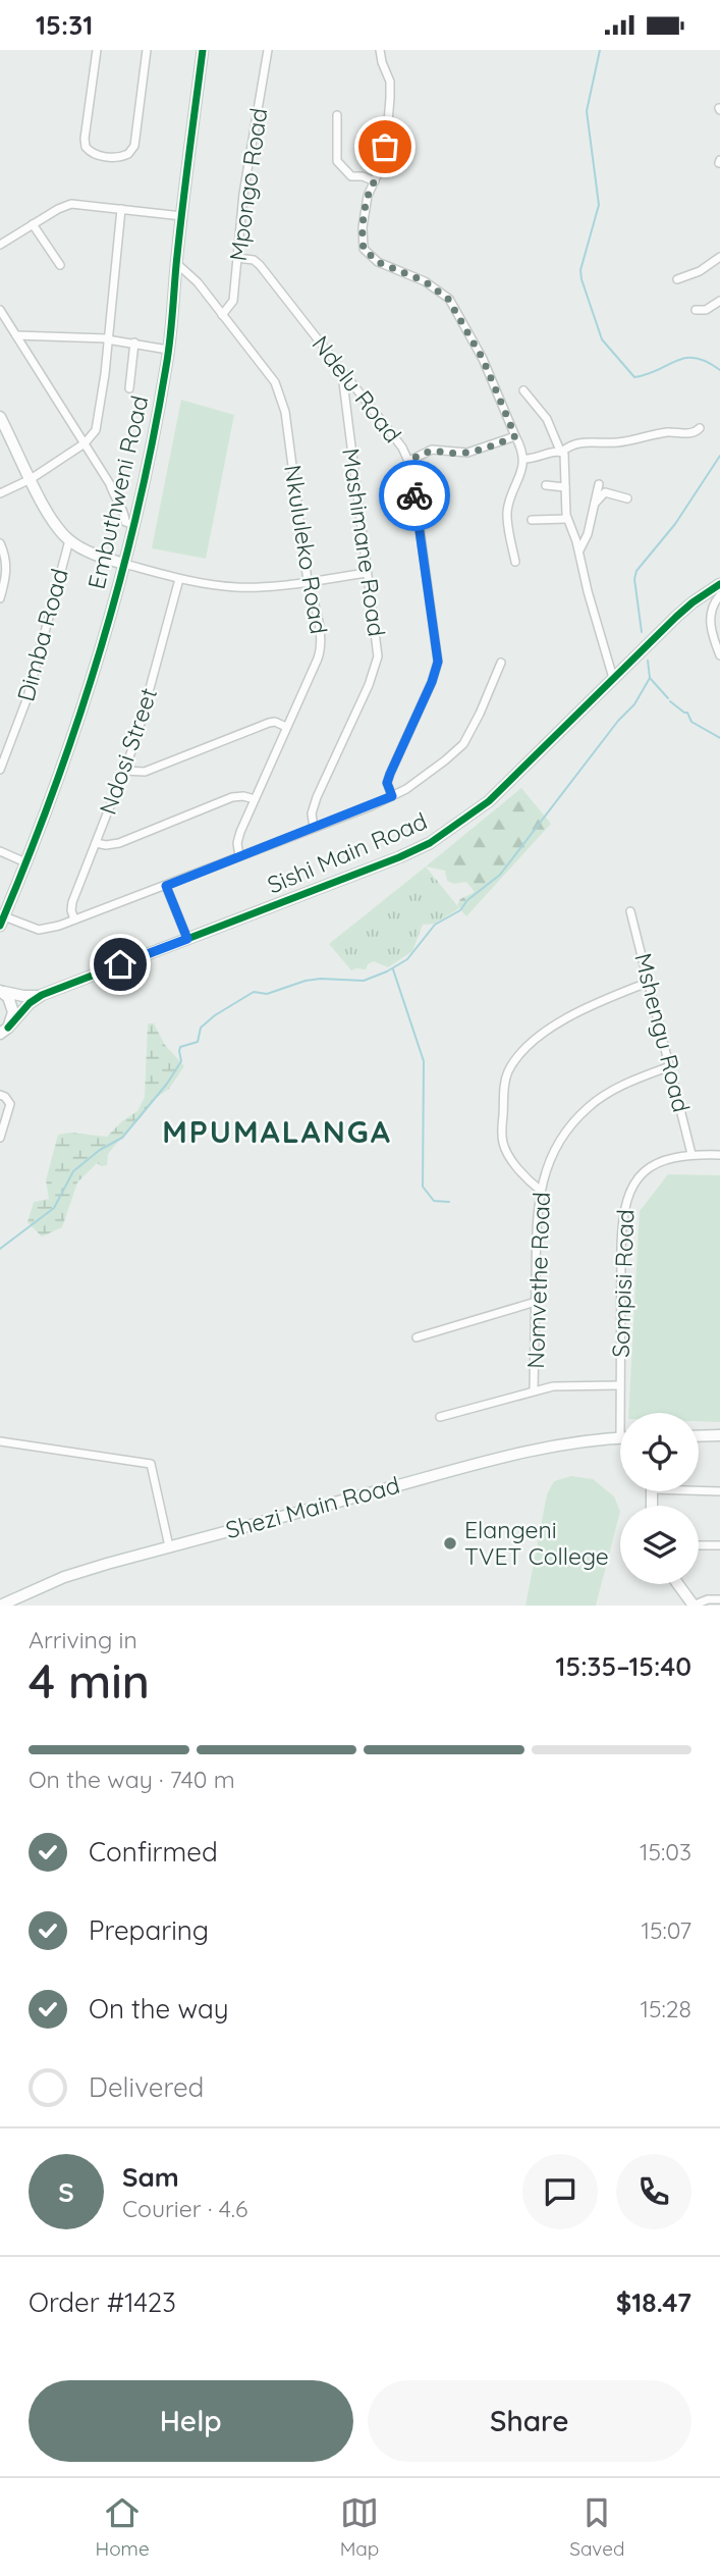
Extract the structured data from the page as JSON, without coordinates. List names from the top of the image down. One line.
{"streets":{"street":["Mpongo Road","Ndelu Road","Embuthweni Road","Mashimane Road","Nkululeko Road","Dimba Road","Ndosi Street","Sishi Main Road","Mshengu Road","Nomvethe Road","Sompisi Road","Shezi Main Road"]},"crossings":[["Mpongo Road","Ndelu Road"],["Mpongo Road","Nkululeko Road"],["Ndelu Road","Mashimane Road"],["Embuthweni Road","Nkululeko Road"],["Mshengu Road","Nomvethe Road"],["Mshengu Road","Sompisi Road"],["Nomvethe Road","Sompisi Road"],["Sompisi Road","Shezi Main Road"]],"districts":["MPUMALANGA"],"places":["Elangeni TVET College"],"page":{"status":"15:31","heading":["4 min","Arriving in","15:35–15:40"],"panel":["Sam","Courier · 4.6","Order #1423","$18.47"],"bar":"On the way · 740 m","list":[["Confirmed","15:03"],["Preparing","15:07"],["On the way","15:28"],"Delivered"],"round":"S","buttons":["Help","Share"],"tabs":["Home","Map","Saved"]}}
